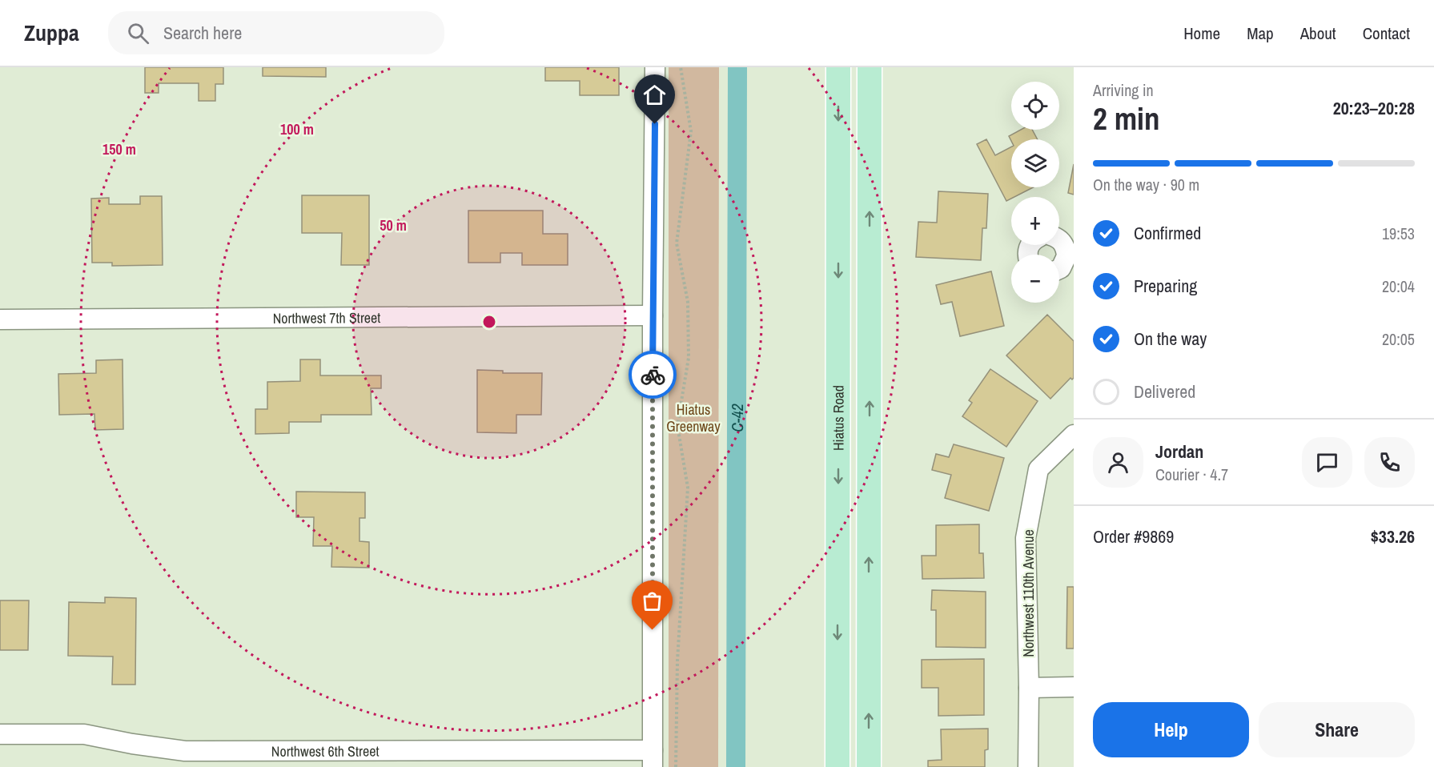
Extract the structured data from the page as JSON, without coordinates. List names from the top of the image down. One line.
{"streets":{"main road":["Hiatus Road"],"street":["Northwest 7th Street","Northwest 110th Avenue","Northwest 6th Street"]},"water":["C-42"],"parks":["Hiatus Greenway"],"page":{"header":"Zuppa","search":"Search here","nav":["Home","Map","About","Contact"],"heading":["2 min","Arriving in","20:23–20:28"],"panel":["Jordan","Courier · 4.7","Order #9869","$33.26"],"map_buttons":["+","−"],"bar":"On the way · 90 m","list":[["Confirmed","19:53"],["Preparing","20:04"],["On the way","20:05"],"Delivered"],"buttons":["Help","Share"]},"rings":["100 m","150 m","50 m"]}
